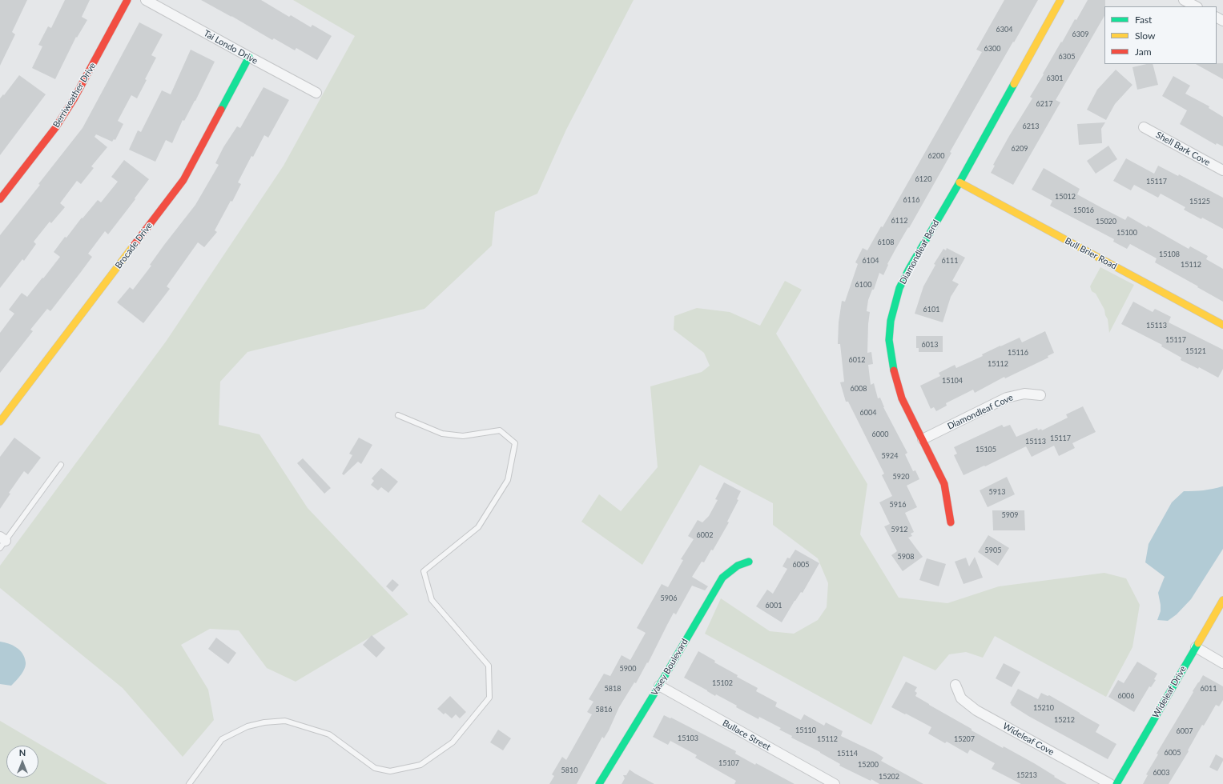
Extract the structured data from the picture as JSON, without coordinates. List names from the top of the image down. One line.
{"streets":{"street":["Tai Londo Drive","Berriweather Drive","Shell Bark Cove","Brocade Drive","Diamondleaf Bend","Bull Brier Road","Diamondleaf Cove","Vasey Boulevard","Wideleaf Drive","Bullace Street","Wideleaf Cove"]},"crossings":[["Tai Londo Drive","Brocade Drive"],["Diamondleaf Bend","Bull Brier Road"],["Diamondleaf Bend","Diamondleaf Cove"],["Vasey Boulevard","Bullace Street"]],"house_numbers":["6304","6309","6300","6305","6301","6217","6213","6209","6200","6120","15117","15012","6116","15125","15016","6112","15020","15100","6108","15108","6104","6111","15112","6100","6101","15113","15117","6013","15121","15116","6012","15112","15104","6008","6004","6000","15117","15113","15105","5924","5920","5913","5916","5909","5912","6002","5905","5908","6005","5906","6001","5900","15102","5818","6011","6006","15210","5816","15212","15110","6007","15103","15112","15207","6005","15114","15107","15200","5810","6003","15213","15202"],"legend":["Fast","Slow","Jam"],"north":"top"}
